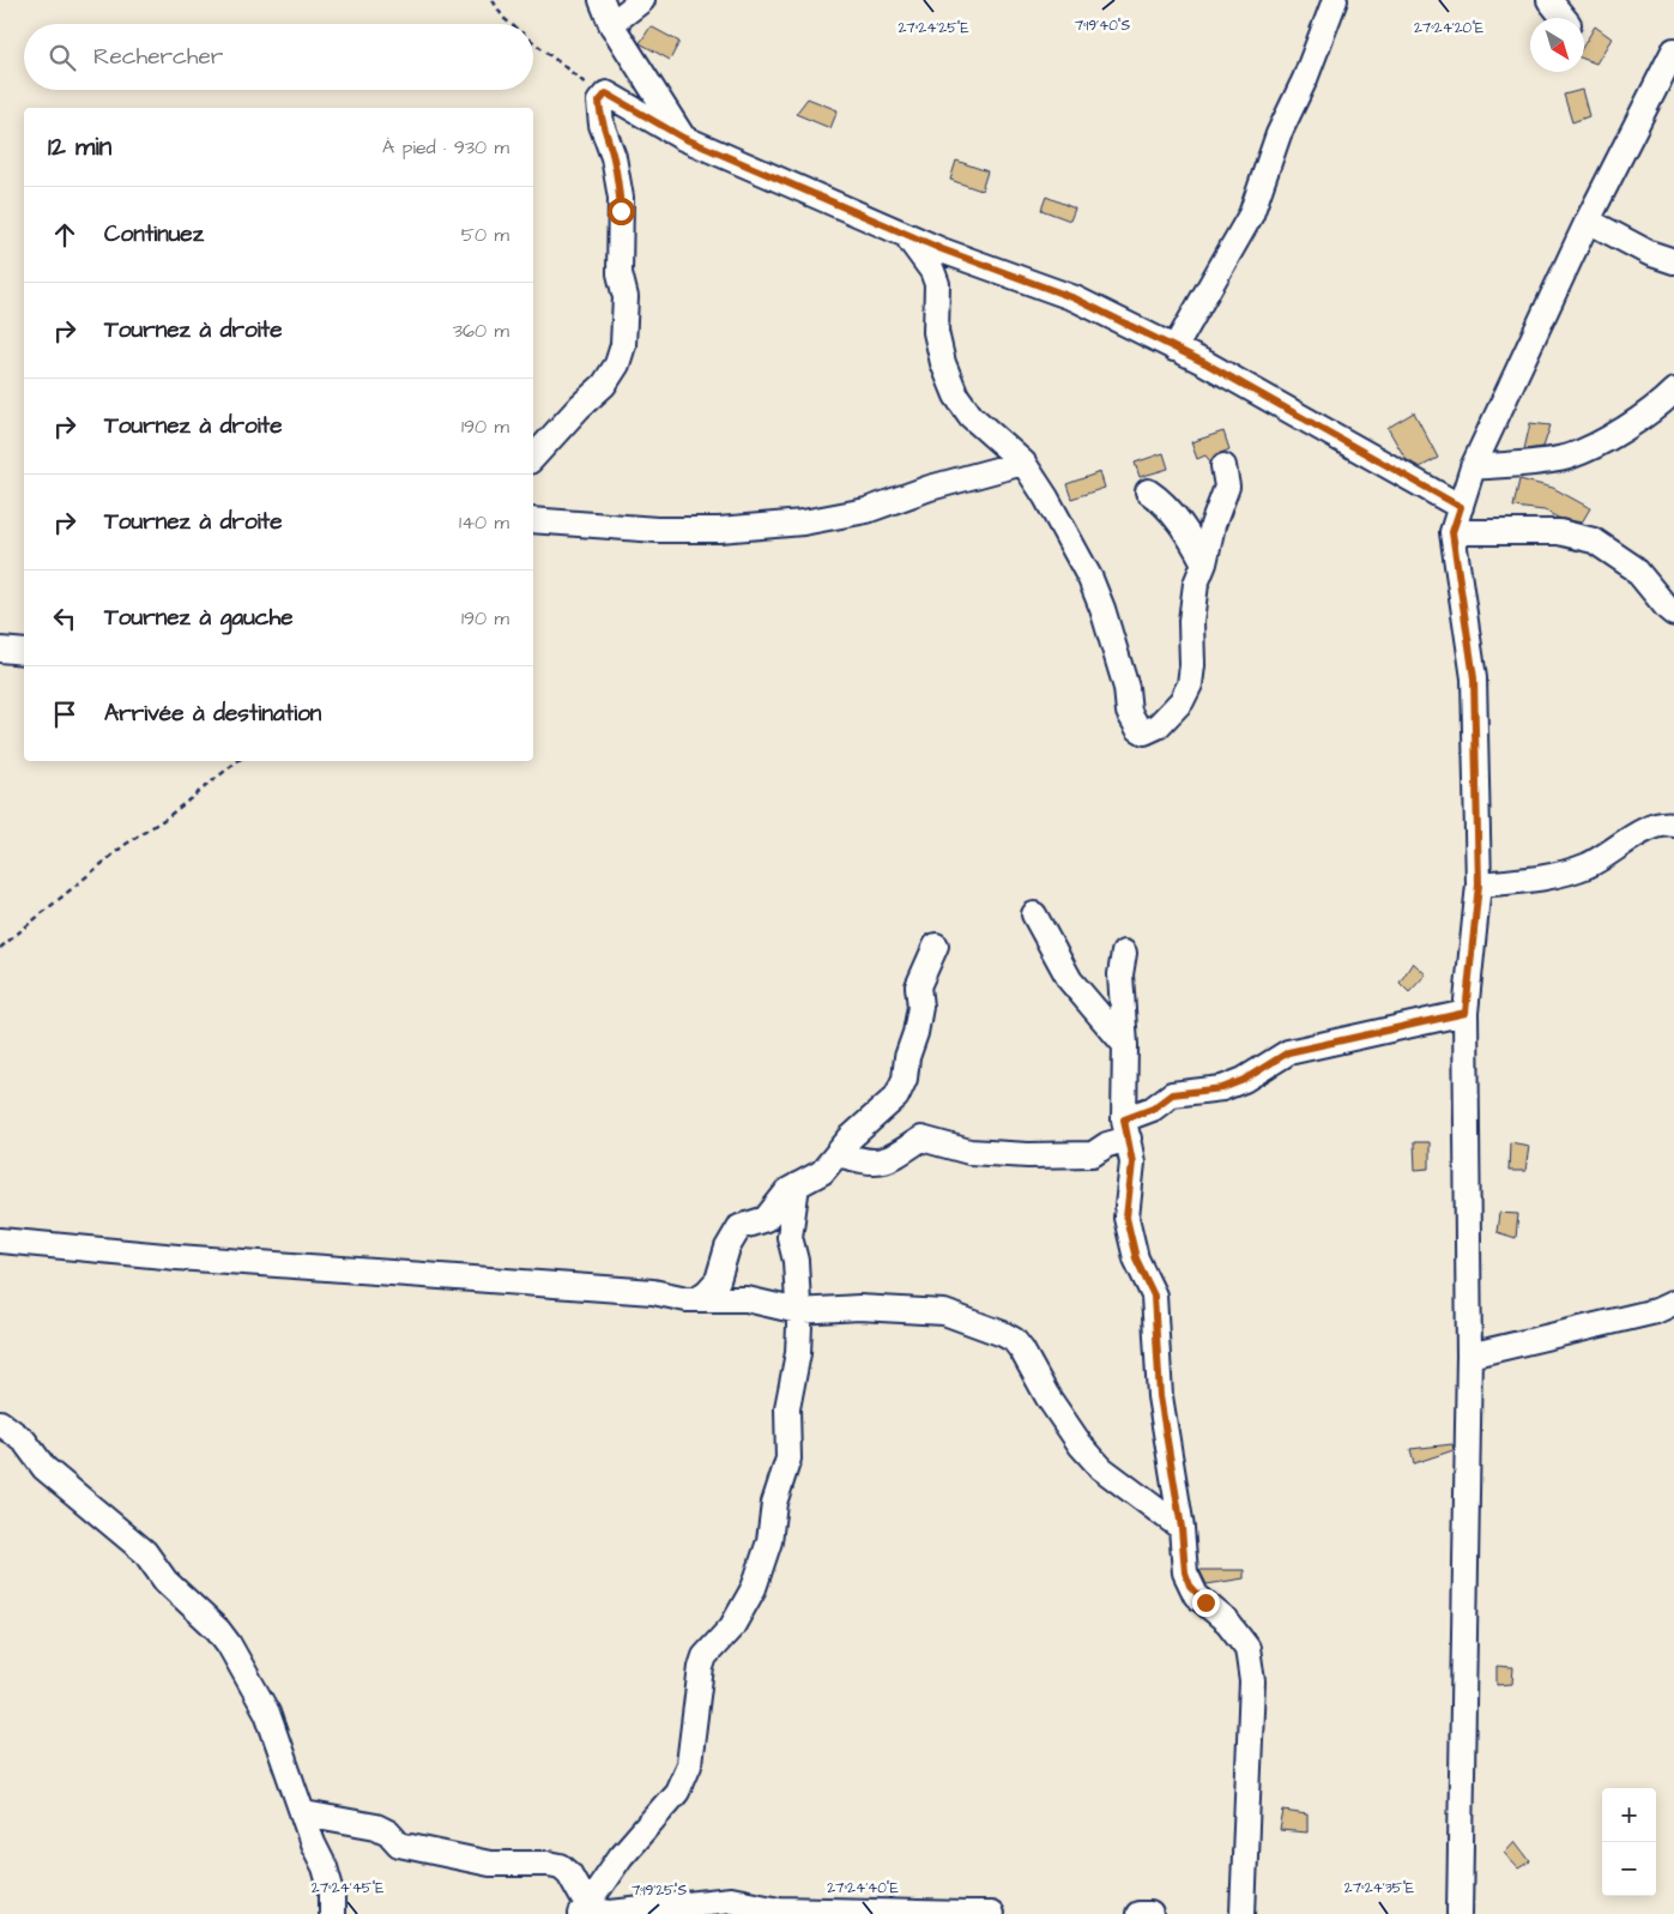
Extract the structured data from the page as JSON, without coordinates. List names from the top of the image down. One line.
{"north":"bottom right","page":{"search":"Rechercher","heading":["12 min","À pied · 930 m"],"list":[["Continuez","50 m"],["Tournez à droite","360 m"],["Tournez à droite","190 m"],["Tournez à droite","140 m"],["Tournez à gauche","190 m"],"Arrivée à destination"],"map_buttons":["+","−"]},"coordinates":["7°19'40\"S","27°24'25\"E","27°24'20\"E","27°24'45\"E","27°24'40\"E","27°24'35\"E","7°19'25\"S"]}
